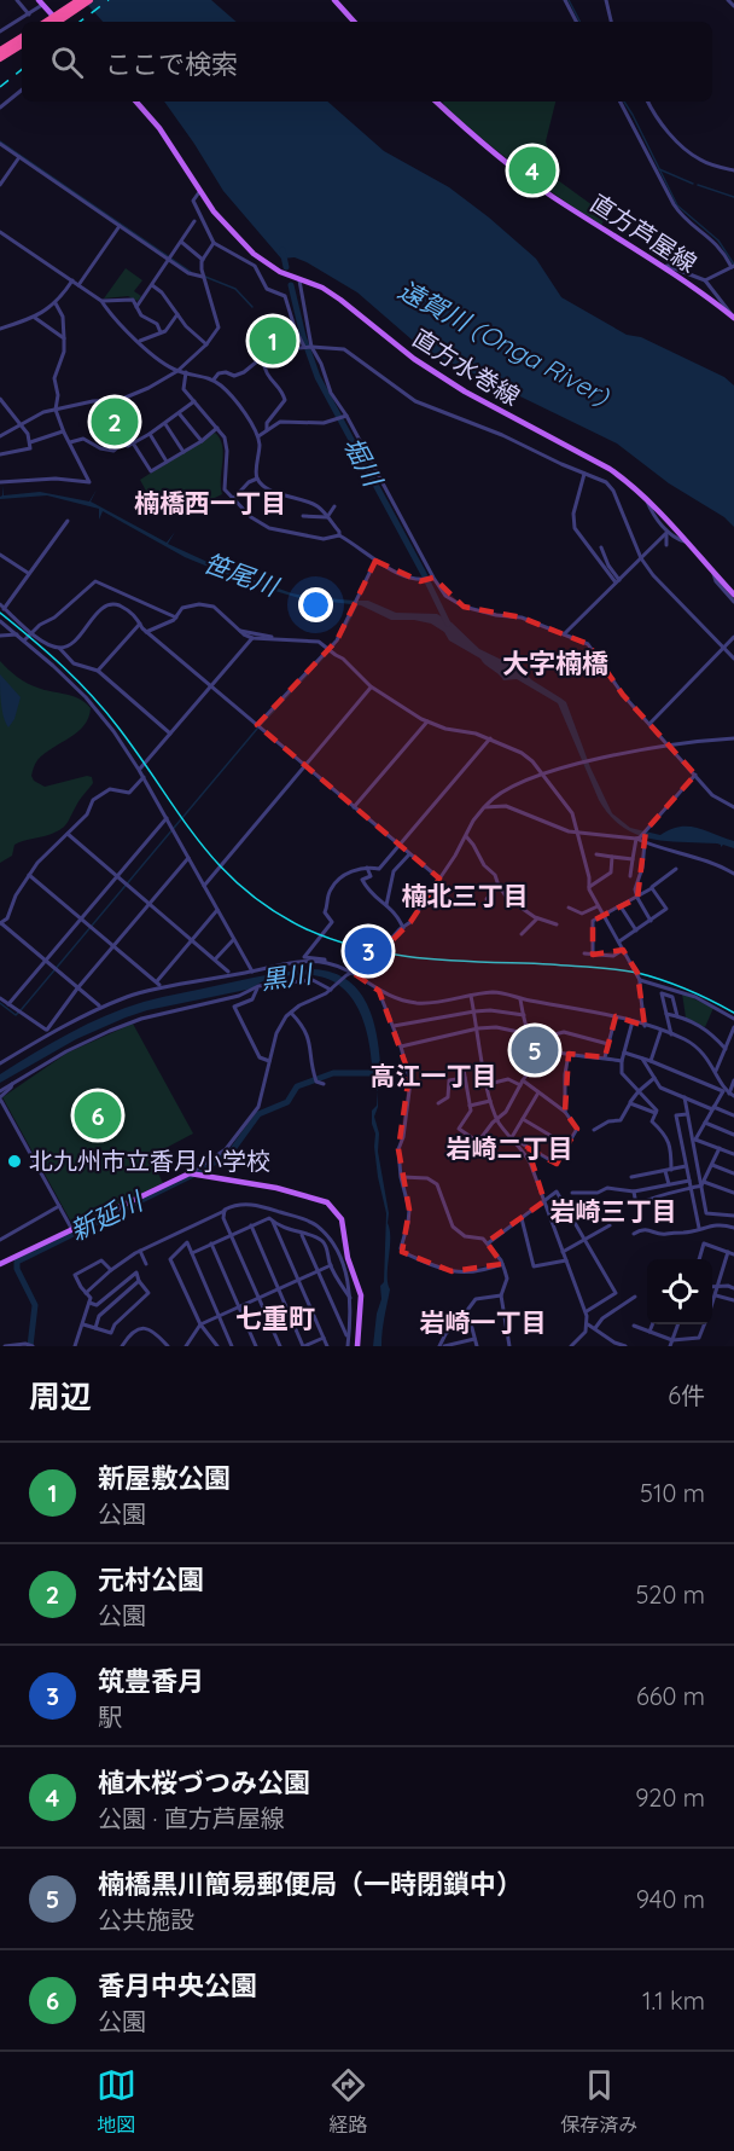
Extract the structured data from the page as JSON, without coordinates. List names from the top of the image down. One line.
{"streets":{"main road":["直方芦屋線","直方水巻線"]},"districts":["楠橋西一丁目","大字楠橋","楠北三丁目","高江一丁目","岩崎二丁目","岩崎三丁目","七重町","岩崎一丁目"],"water":["遠賀川 (Onga River)","堀川","笹尾川","黒川","新延川"],"places":["北九州市立香月小学校"],"page":{"search":"ここで検索","pins":["4","1","2","3","5","6"],"heading":["周辺","6件"],"list":[{"mark":"1","name":"新屋敷公園","note":"公園","value":"510 m"},{"mark":"2","name":"元村公園","note":"公園","value":"520 m"},{"mark":"3","name":"筑豊香月","note":"駅","value":"660 m"},{"mark":"4","name":"植木桜づつみ公園","note":"公園 · 直方芦屋線","value":"920 m"},{"mark":"5","name":"楠橋黒川簡易郵便局（一時閉鎖中）","note":"公共施設","value":"940 m"},{"mark":"6","name":"香月中央公園","note":"公園","value":"1.1 km"}],"nav":["地図","経路","保存済み"]}}
